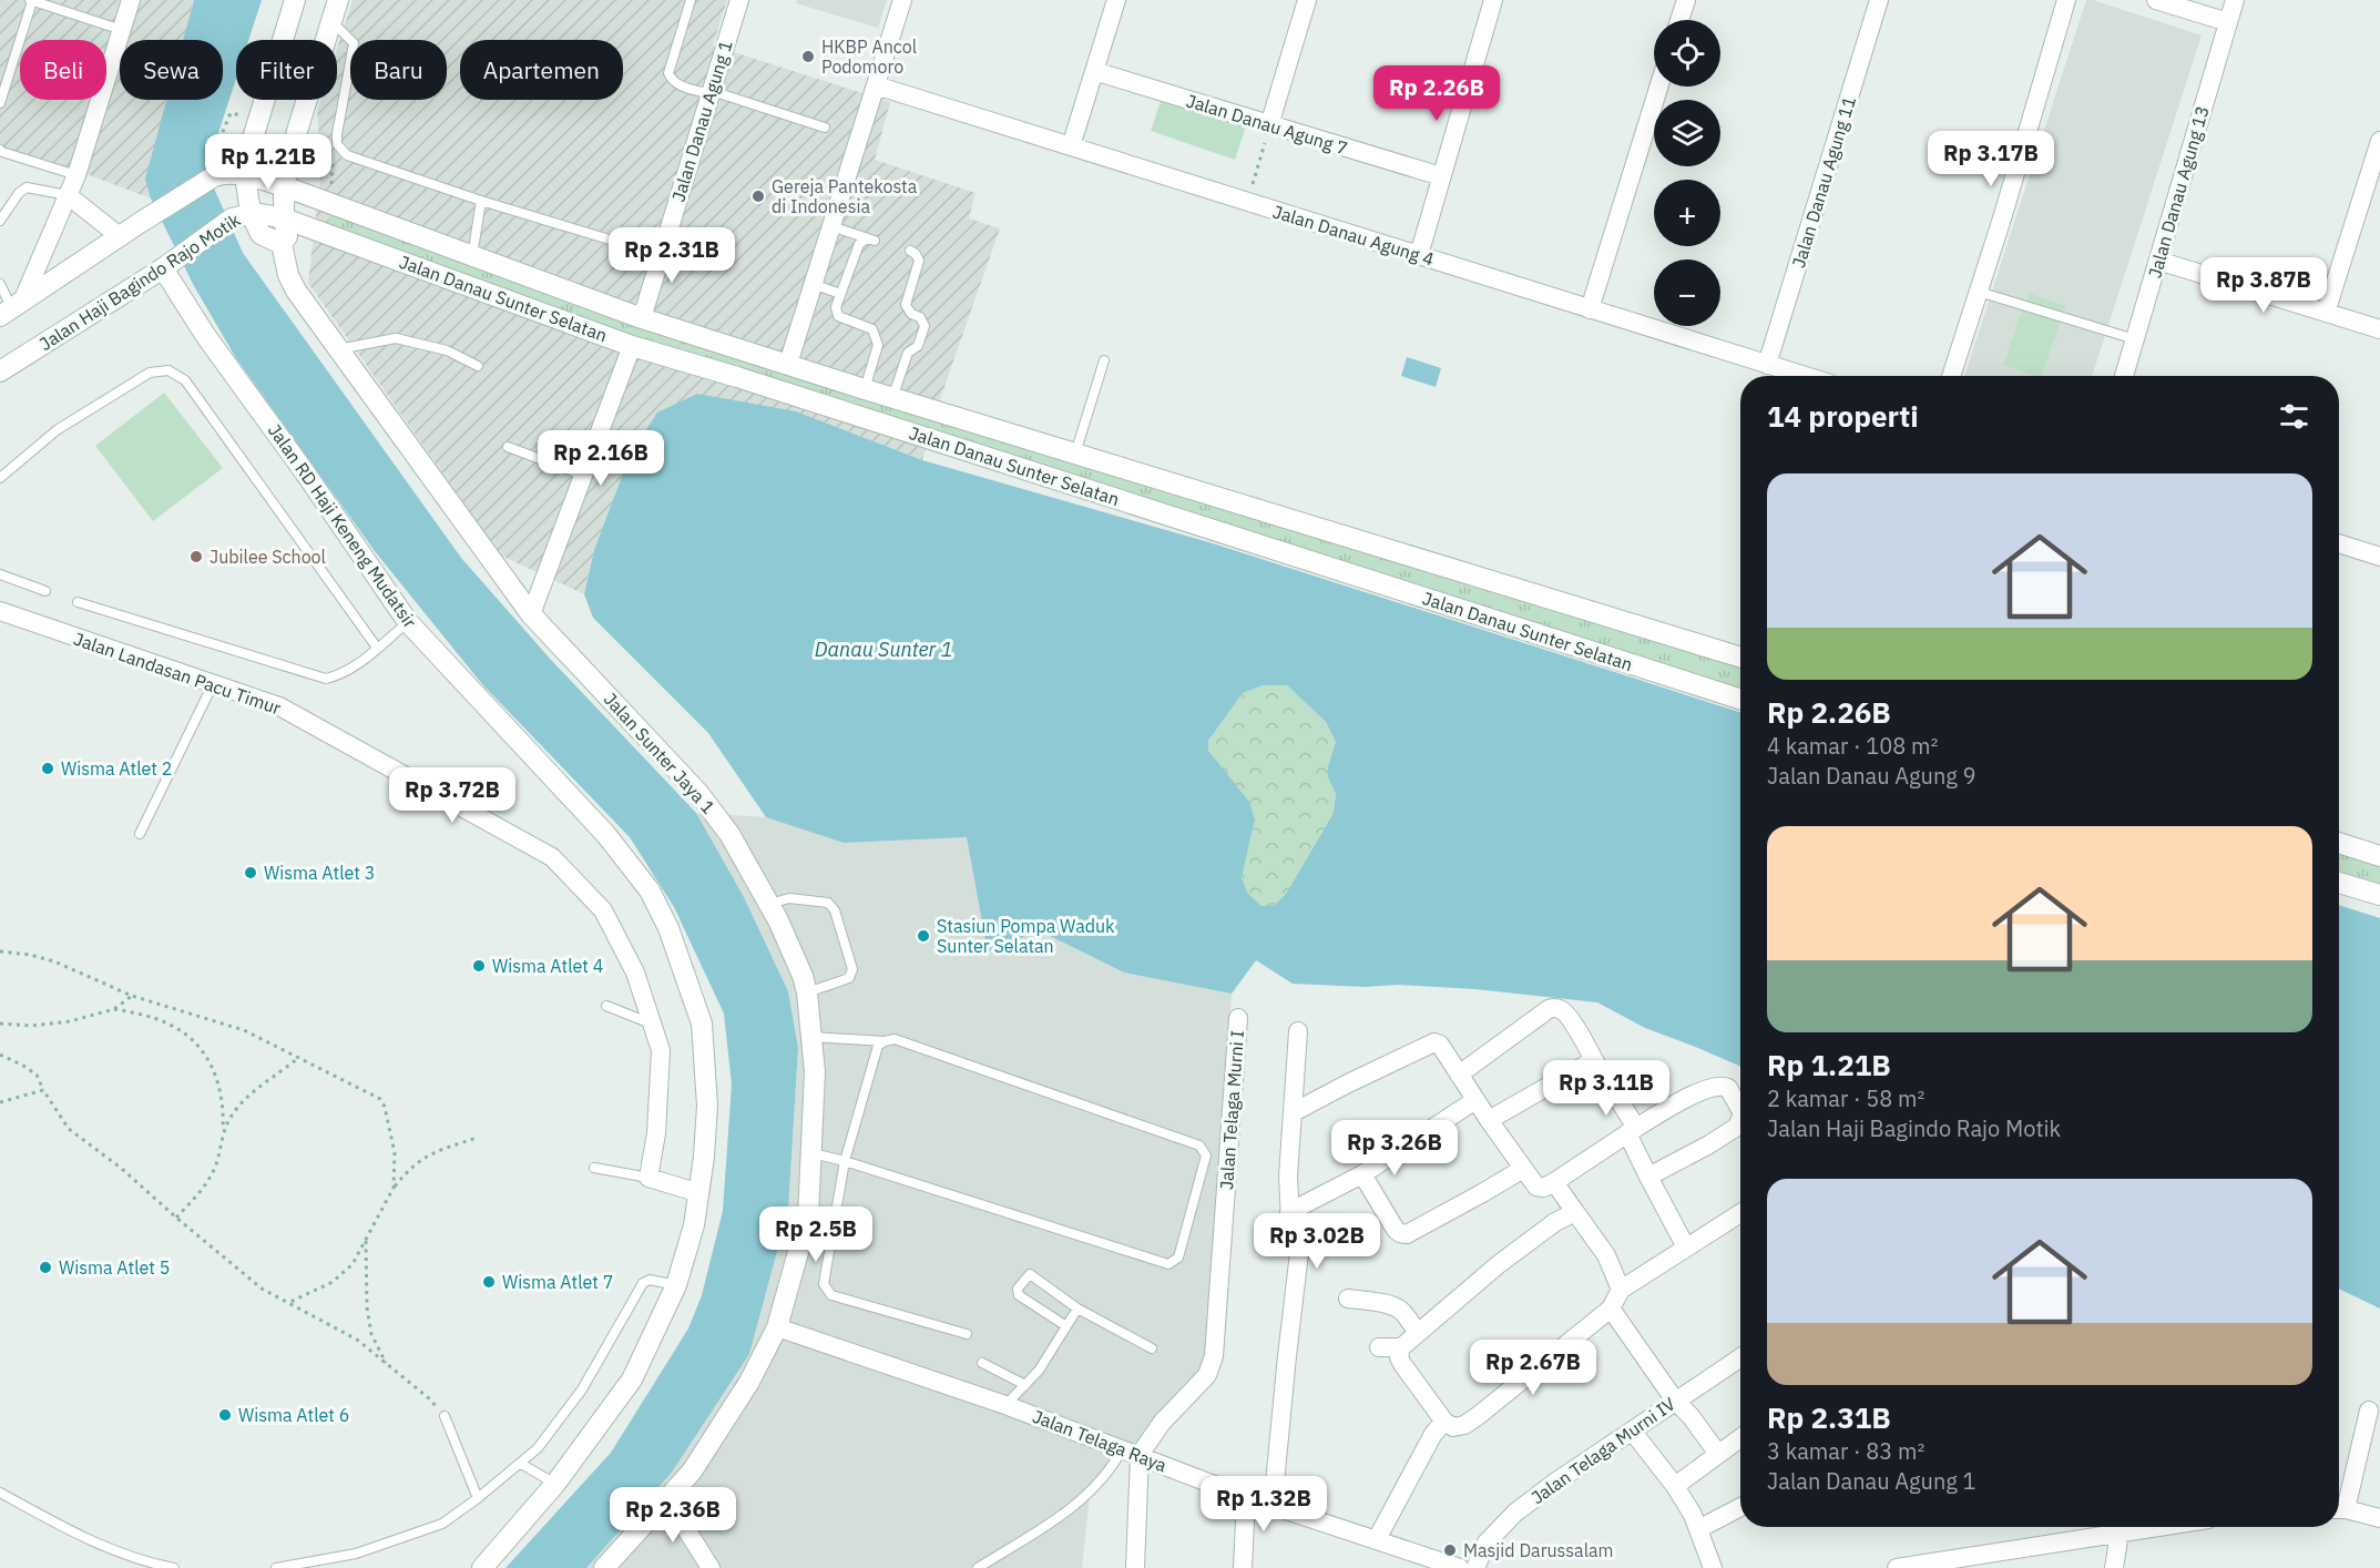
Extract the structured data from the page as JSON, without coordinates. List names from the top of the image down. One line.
{"streets":{"street":["Jalan Danau Agung 1","Jalan Danau Agung 7","Jalan Danau Agung 11","Jalan Danau Agung 13","Jalan Danau Agung 4","Jalan Haji Bagindo Rajo Motik","Jalan Danau Sunter Selatan","Jalan RD Haji Keneng Mudatsir","Jalan Landasan Pacu Timur","Jalan Sunter Jaya 1","Jalan Telaga Murni I","Jalan Telaga Raya","Jalan Telaga Murni IV"]},"crossings":[["Jalan Danau Agung 1","Jalan Danau Sunter Selatan"],["Jalan Danau Agung 11","Jalan Danau Agung 4"],["Jalan Haji Bagindo Rajo Motik","Jalan Danau Sunter Selatan"],["Jalan Haji Bagindo Rajo Motik","Jalan RD Haji Keneng Mudatsir"],["Jalan Haji Bagindo Rajo Motik","Jalan Sunter Jaya 1"],["Jalan Danau Sunter Selatan","Jalan Sunter Jaya 1"],["Jalan Sunter Jaya 1","Jalan Telaga Raya"],["Jalan Telaga Murni I","Jalan Telaga Raya"]],"water":["Danau Sunter 1"],"places":["HKBP Ancol Podomoro","Gereja Pantekosta di Indonesia","Jubilee School","Wisma Atlet 2","Wisma Atlet 3","Stasiun Pompa Waduk Sunter Selatan","Wisma Atlet 4","Wisma Atlet 5","Wisma Atlet 7","Wisma Atlet 6","Masjid Darussalam"],"page":{"map_buttons":["+","−"],"chip":["Beli","Sewa","Filter","Baru","Apartemen"],"price":["Rp 2.26B","Rp 3.17B","Rp 1.21B","Rp 2.31B","Rp 3.87B","Rp 2.16B","Rp 3.72B","Rp 3.11B","Rp 3.26B","Rp 2.5B","Rp 3.02B","Rp 2.67B","Rp 1.32B","Rp 2.36B"],"heading":"14 properti","list":[{"name":"Rp 2.26B","note":"4 kamar · 108 m² · Jalan Danau Agung 9"},{"name":"Rp 1.21B","note":"2 kamar · 58 m² · Jalan Haji Bagindo Rajo Motik"},{"name":"Rp 2.31B","note":"3 kamar · 83 m² · Jalan Danau Agung 1"}]}}
